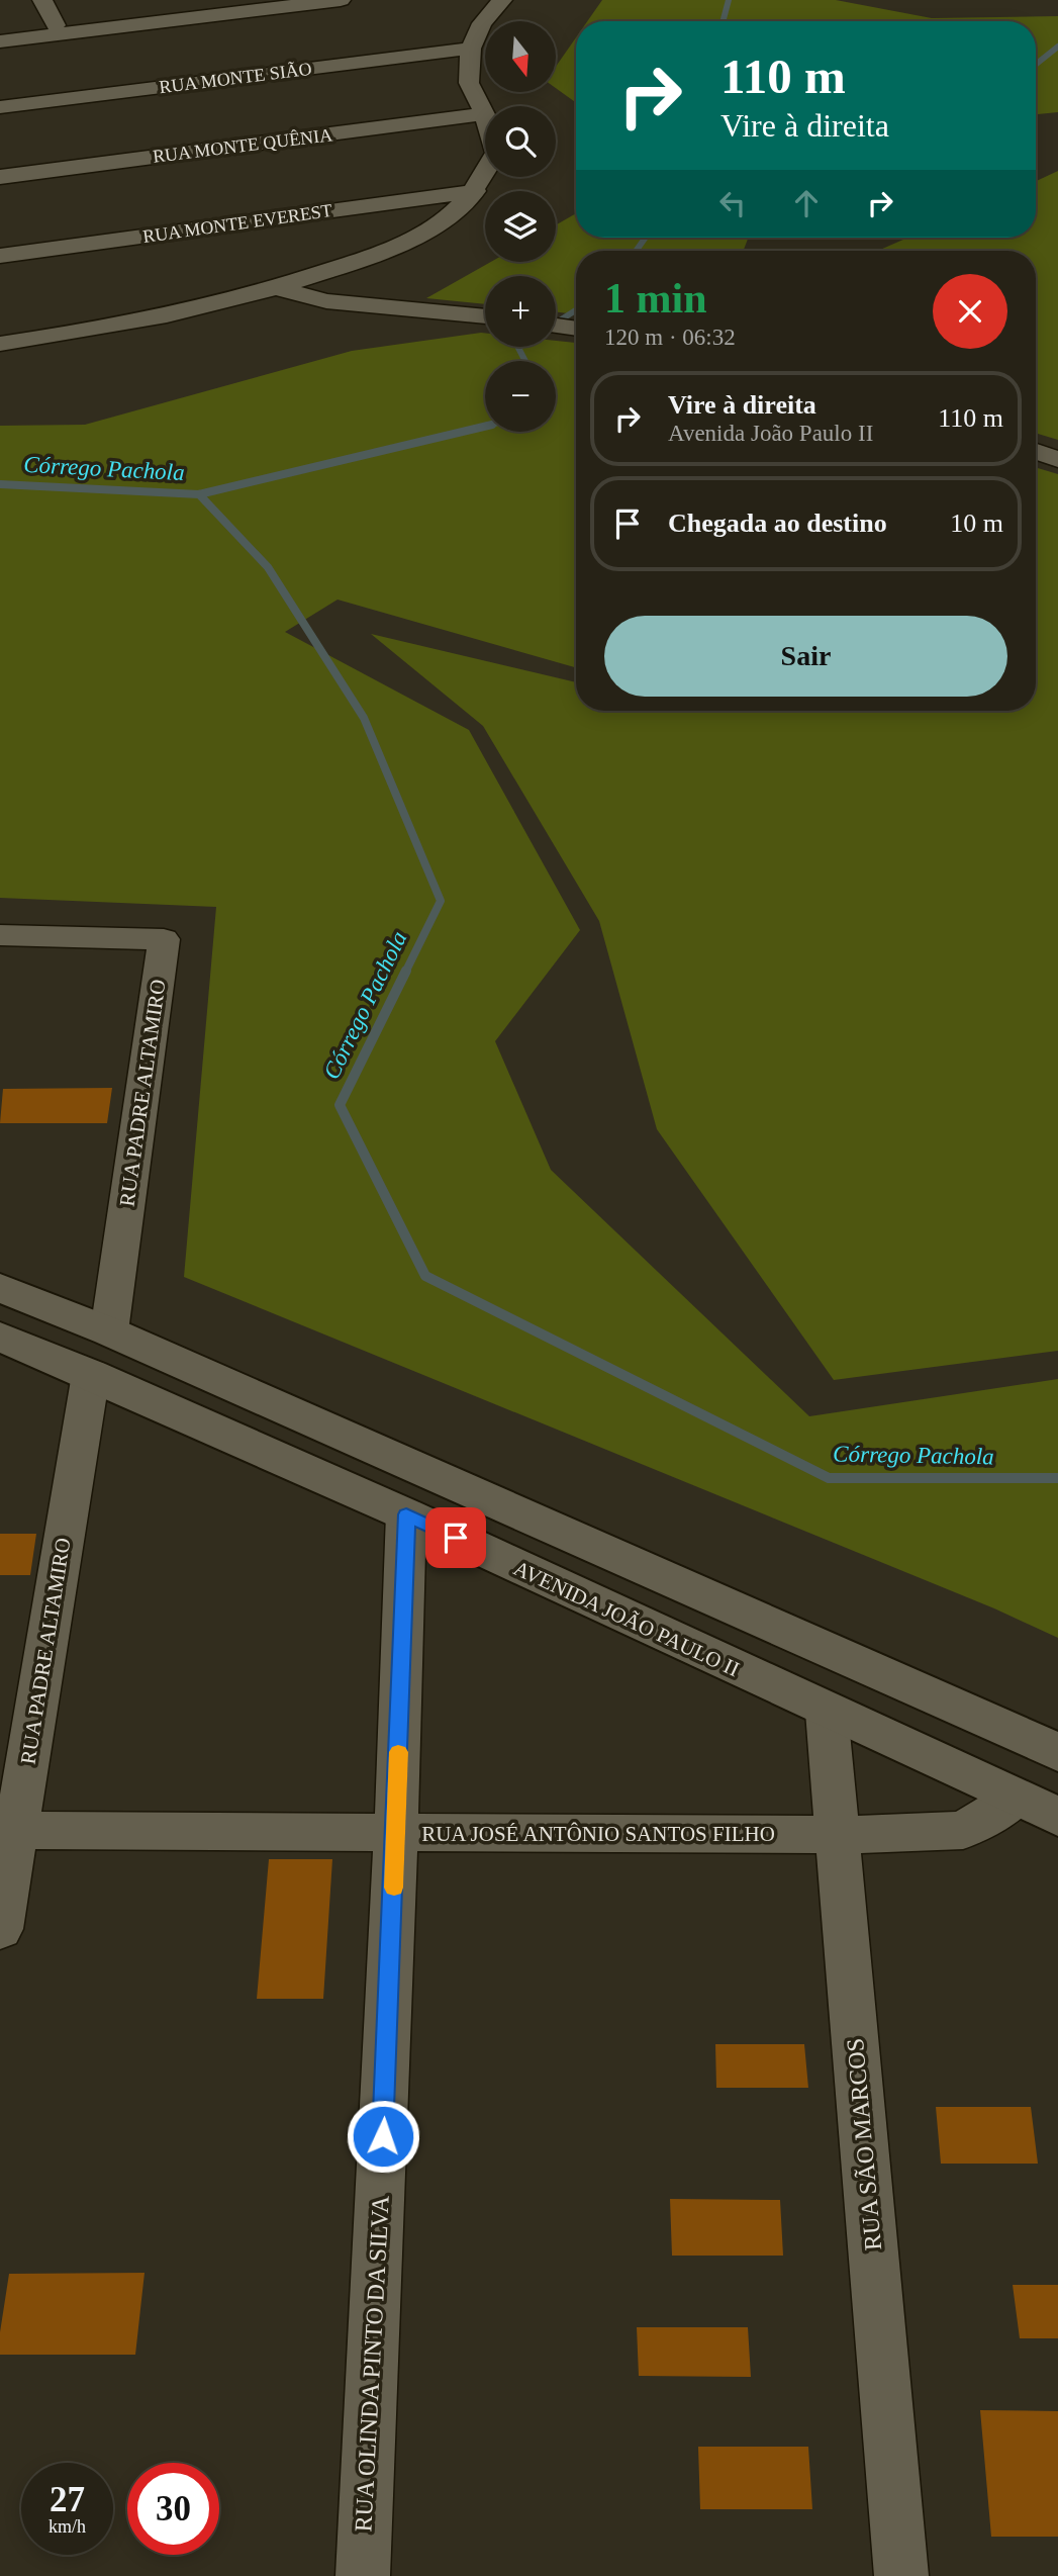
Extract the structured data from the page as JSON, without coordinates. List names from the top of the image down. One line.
{"streets":{"street":["RUA MONTE SIÃO","RUA MONTE QUÊNIA","RUA MONTE EVEREST","RUA PADRE ALTAMIRO","AVENIDA JOÃO PAULO II","RUA JOSÉ ANTÔNIO SANTOS FILHO","RUA SÃO MARCOS","RUA OLINDA PINTO DA SILVA"]},"crossings":[["RUA PADRE ALTAMIRO","AVENIDA JOÃO PAULO II"],["RUA PADRE ALTAMIRO","RUA JOSÉ ANTÔNIO SANTOS FILHO"],["AVENIDA JOÃO PAULO II","RUA JOSÉ ANTÔNIO SANTOS FILHO"],["AVENIDA JOÃO PAULO II","RUA SÃO MARCOS"],["AVENIDA JOÃO PAULO II","RUA OLINDA PINTO DA SILVA"],["RUA JOSÉ ANTÔNIO SANTOS FILHO","RUA SÃO MARCOS"],["RUA JOSÉ ANTÔNIO SANTOS FILHO","RUA OLINDA PINTO DA SILVA"]],"water":["Córrego Pachola"],"north":"bottom","page":{"map_buttons":["+","−"],"turn":["110 m","Vire à direita"],"heading":["1 min","120 m · 06:32"],"list":[{"name":"Vire à direita","note":"Avenida João Paulo II","value":"110 m"},{"name":"Chegada ao destino","value":"10 m"}],"buttons":"Sair","speed":"27 km/h","limit":"30"}}
